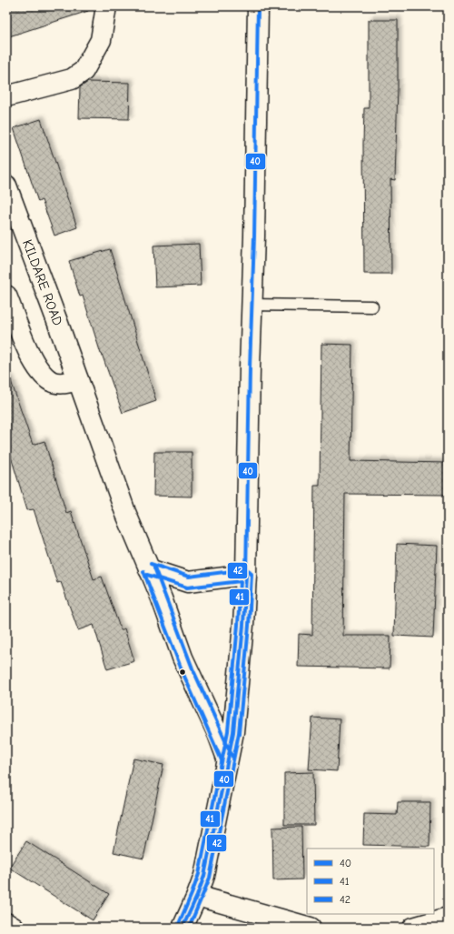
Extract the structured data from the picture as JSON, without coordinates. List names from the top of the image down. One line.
{"streets":{"street":["KILDARE ROAD"]},"lines":["transit line 40","transit line 42","transit line 41"],"legend":["40","41","42"]}
